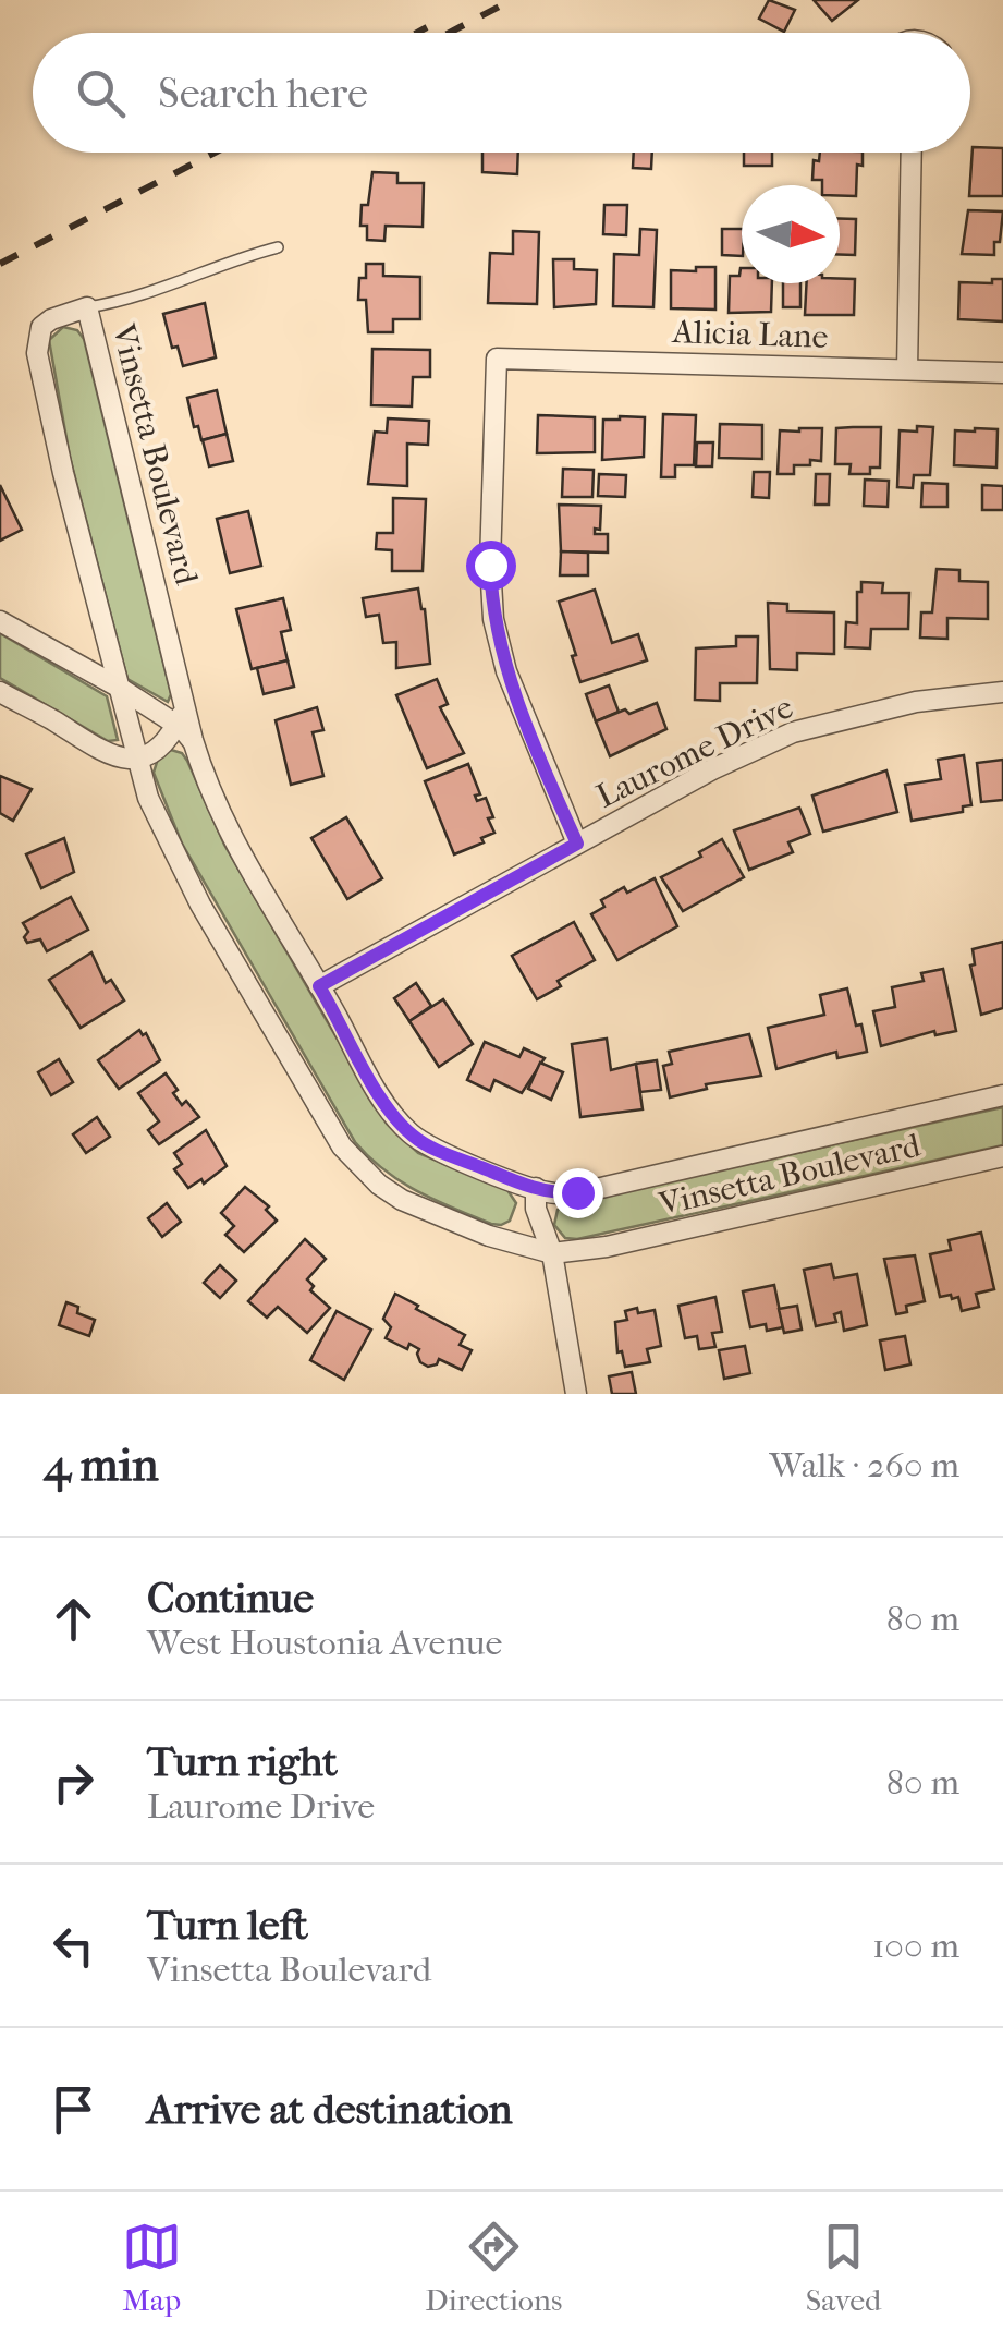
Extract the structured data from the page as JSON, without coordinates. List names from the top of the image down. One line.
{"streets":{"street":["Alicia Lane","Vinsetta Boulevard","Laurome Drive"]},"crossings":[["Alicia Lane","Laurome Drive"],["Vinsetta Boulevard","Laurome Drive"]],"north":"right","page":{"search":"Search here","heading":["4 min","Walk · 260 m"],"list":[["Continue","West Houstonia Avenue","80 m"],["Turn right","Laurome Drive","80 m"],["Turn left","Vinsetta Boulevard","100 m"],"Arrive at destination"],"nav":["Map","Directions","Saved"]}}
